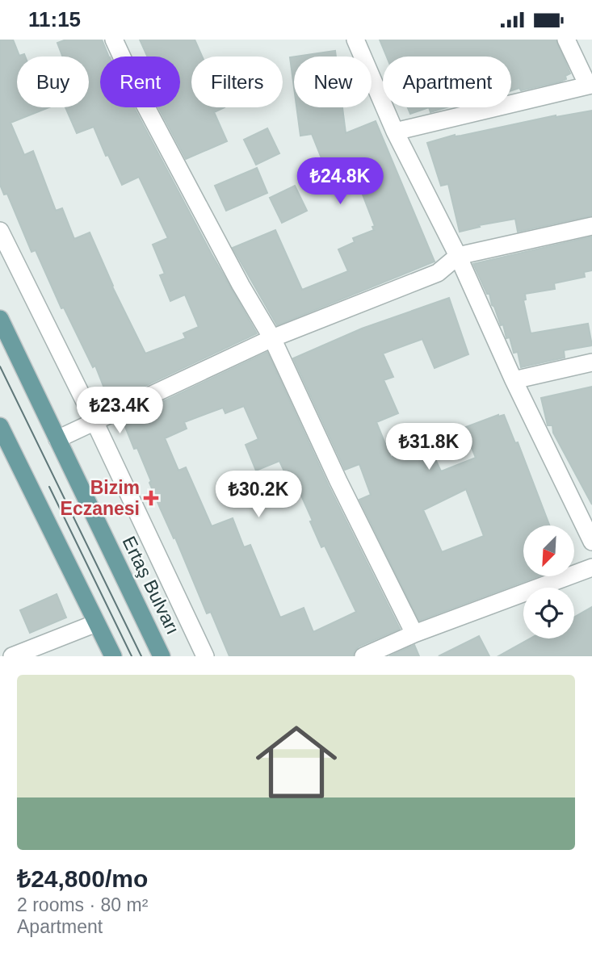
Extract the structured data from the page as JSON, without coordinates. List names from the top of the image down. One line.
{"streets":{"main road":["Ertaş Bulvarı"]},"places":{"health":["Bizim Eczanesi"]},"north":"bottom left","page":{"status":"11:15","chip":["Buy","Rent","Filters","New","Apartment"],"price":["₺24.8K","₺23.4K","₺31.8K","₺30.2K"],"list":[{"name":"₺24,800/mo","note":"2 rooms · 80 m² · Apartment"}]}}
